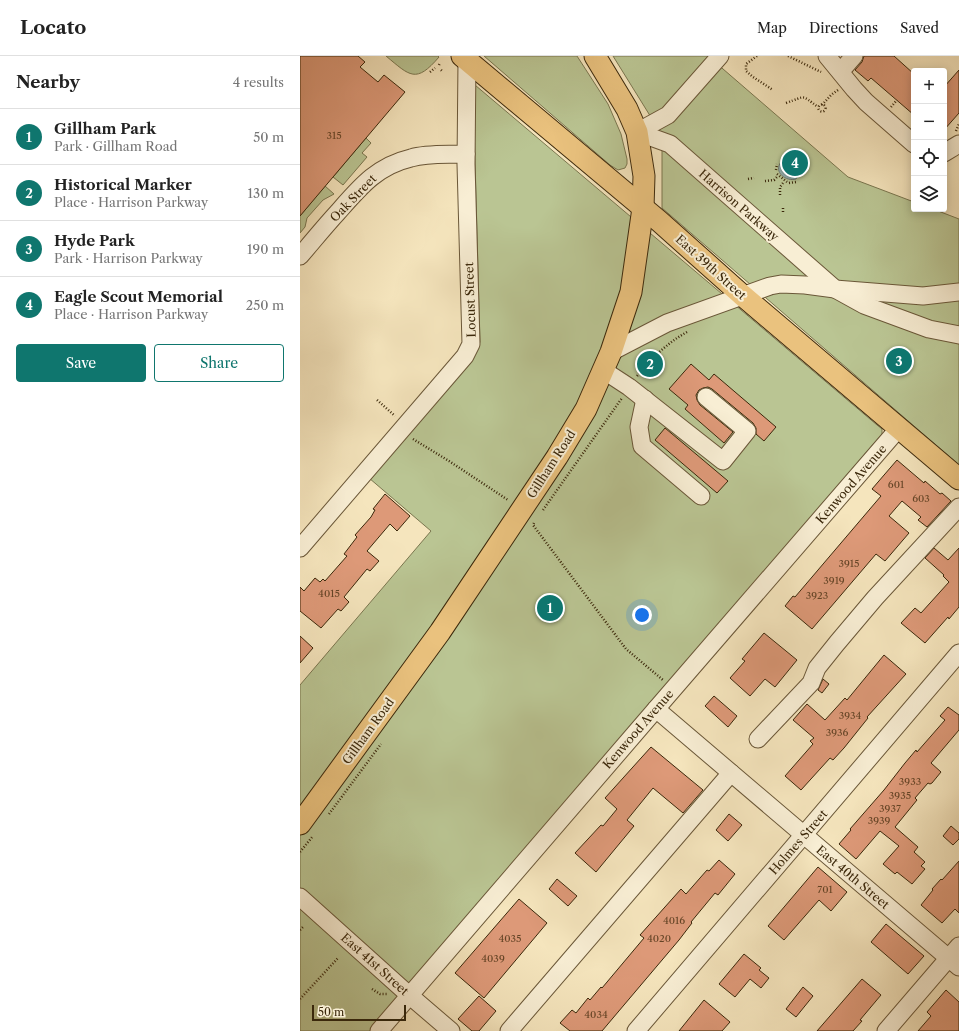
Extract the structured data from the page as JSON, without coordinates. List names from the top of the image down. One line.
{"streets":{"main road":["East 39th Street","Gillham Road"],"street":["Oak Street","Harrison Parkway","Locust Street","Kenwood Avenue","Holmes Street","East 40th Street","East 41st Street"]},"crossings":[["Oak Street","Locust Street"],["Harrison Parkway","East 39th Street"],["Harrison Parkway","Gillham Road"],["East 39th Street","Locust Street"],["East 39th Street","Gillham Road"],["East 39th Street","Kenwood Avenue"],["Kenwood Avenue","East 40th Street"],["Kenwood Avenue","East 41st Street"],["Holmes Street","East 40th Street"]],"house_numbers":["315","601","603","3915","3919","4015","3923","3934","3936","3933","3935","3937","3939","701","4016","4035","4020","4039","4034"],"scale_bar":"50 m","page":{"header":"Locato","nav":["Map","Directions","Saved"],"heading":["Nearby","4 results"],"map_buttons":["+","−"],"list":[{"mark":"1","name":"Gillham Park","note":"Park · Gillham Road","value":"50 m"},{"mark":"2","name":"Historical Marker","note":"Place · Harrison Parkway","value":"130 m"},{"mark":"3","name":"Hyde Park","note":"Park · Harrison Parkway","value":"190 m"},{"mark":"4","name":"Eagle Scout Memorial","note":"Place · Harrison Parkway","value":"250 m"}],"pins":["4","3","2","1"],"buttons":["Save","Share"],"scale":"50 m"}}
